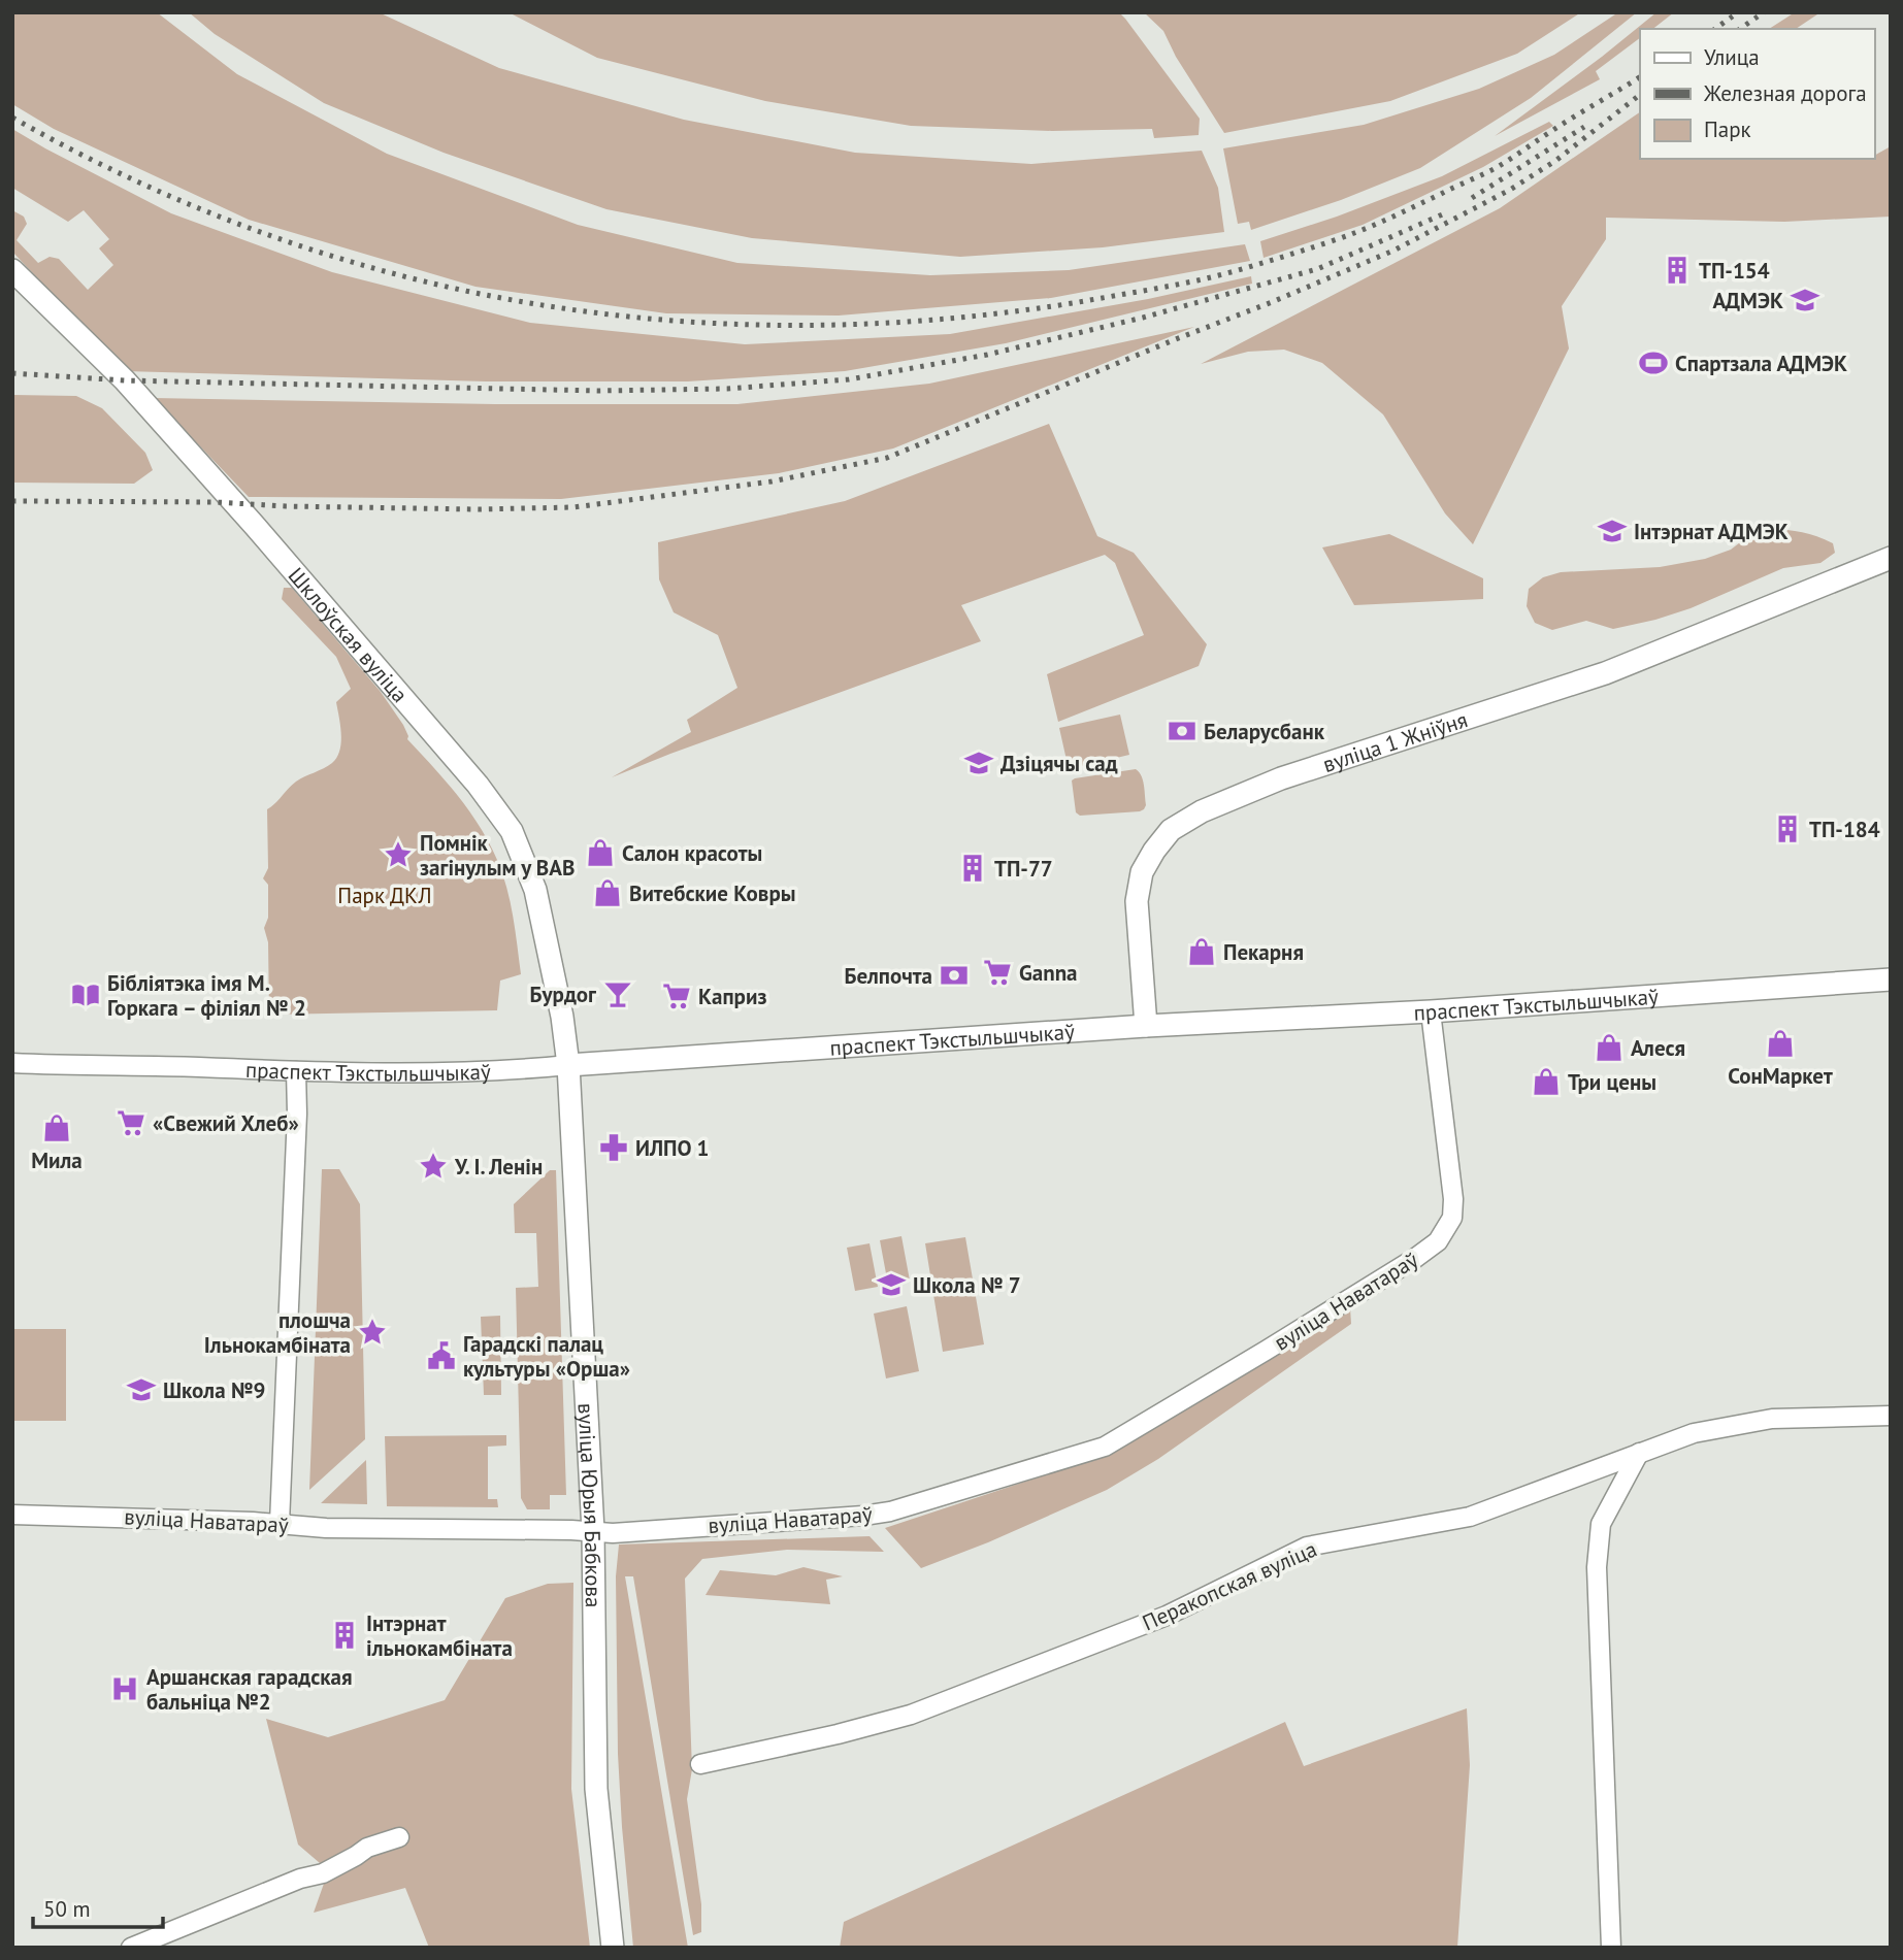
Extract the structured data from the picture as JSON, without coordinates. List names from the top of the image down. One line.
{"streets":{"main road":["Шклоўская вуліца","вуліца 1 Жніўня","праспект Тэкстыльшчыкаў","вуліца Юрыя Бабкова"],"street":["вуліца Наватараў","Перакопская вуліца"]},"crossings":[["Шклоўская вуліца","праспект Тэкстыльшчыкаў"],["Шклоўская вуліца","вуліца Юрыя Бабкова"],["вуліца 1 Жніўня","праспект Тэкстыльшчыкаў"],["праспект Тэкстыльшчыкаў","вуліца Наватараў"],["праспект Тэкстыльшчыкаў","вуліца Юрыя Бабкова"],["вуліца Наватараў","вуліца Юрыя Бабкова"]],"parks":["Парк ДКЛ"],"places":{"building":["ТП-154","ТП-184","ТП-77","Інтэрнат ільнокамбіната"],"school or university":["АДМЭК","Інтэрнат АДМЭК","Дзіцячы сад","Школа № 7","Школа №9"],"sports":["Спартзала АДМЭК"],"bank":["Беларусбанк","Белпочта"],"shop":["Салон красоты","Витебские Ковры","Пекарня","СонМаркет","Алеся","Три цены","Мила"],"place":["Помнік загінулым у ВАВ","У. І. Ленін","плошча Ільнокамбіната"],"supermarket":["Ganna","Каприз","«Свежий Хлеб»"],"bar":["Бурдог"],"library":["Бібліятэка імя М. Горкага – філіял № 2"],"pharmacy":["ИЛПО 1"],"public building":["Гарадскі палац культуры «Орша»"],"hospital":["Аршанская гарадская бальніца №2"]},"legend":["Улица","Железная дорога","Парк"],"scale_bar":"50 m"}
